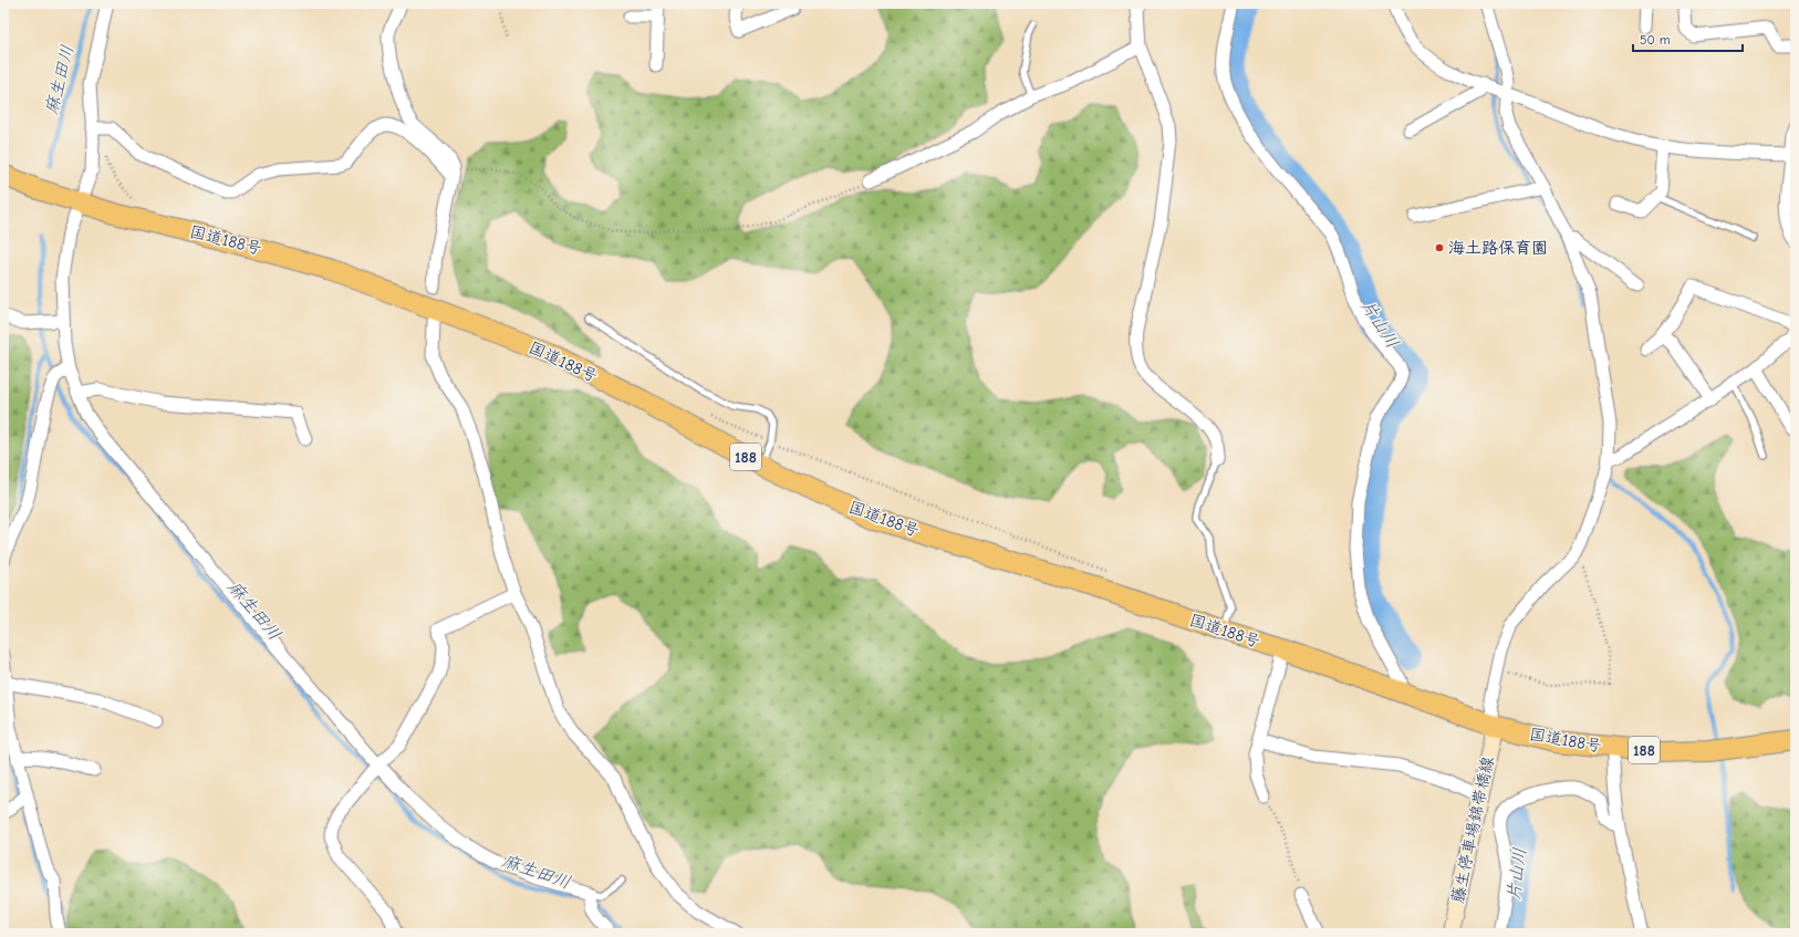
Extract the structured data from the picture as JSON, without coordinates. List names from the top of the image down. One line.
{"streets":{"highway":["国道188号","188"],"main road":["藤生停車場錦帯橋線"]},"crossings":[["国道188号","藤生停車場錦帯橋線"]],"water":["麻生田川","片山川"],"places":["海土路保育園"],"scale_bar":"50 m"}
